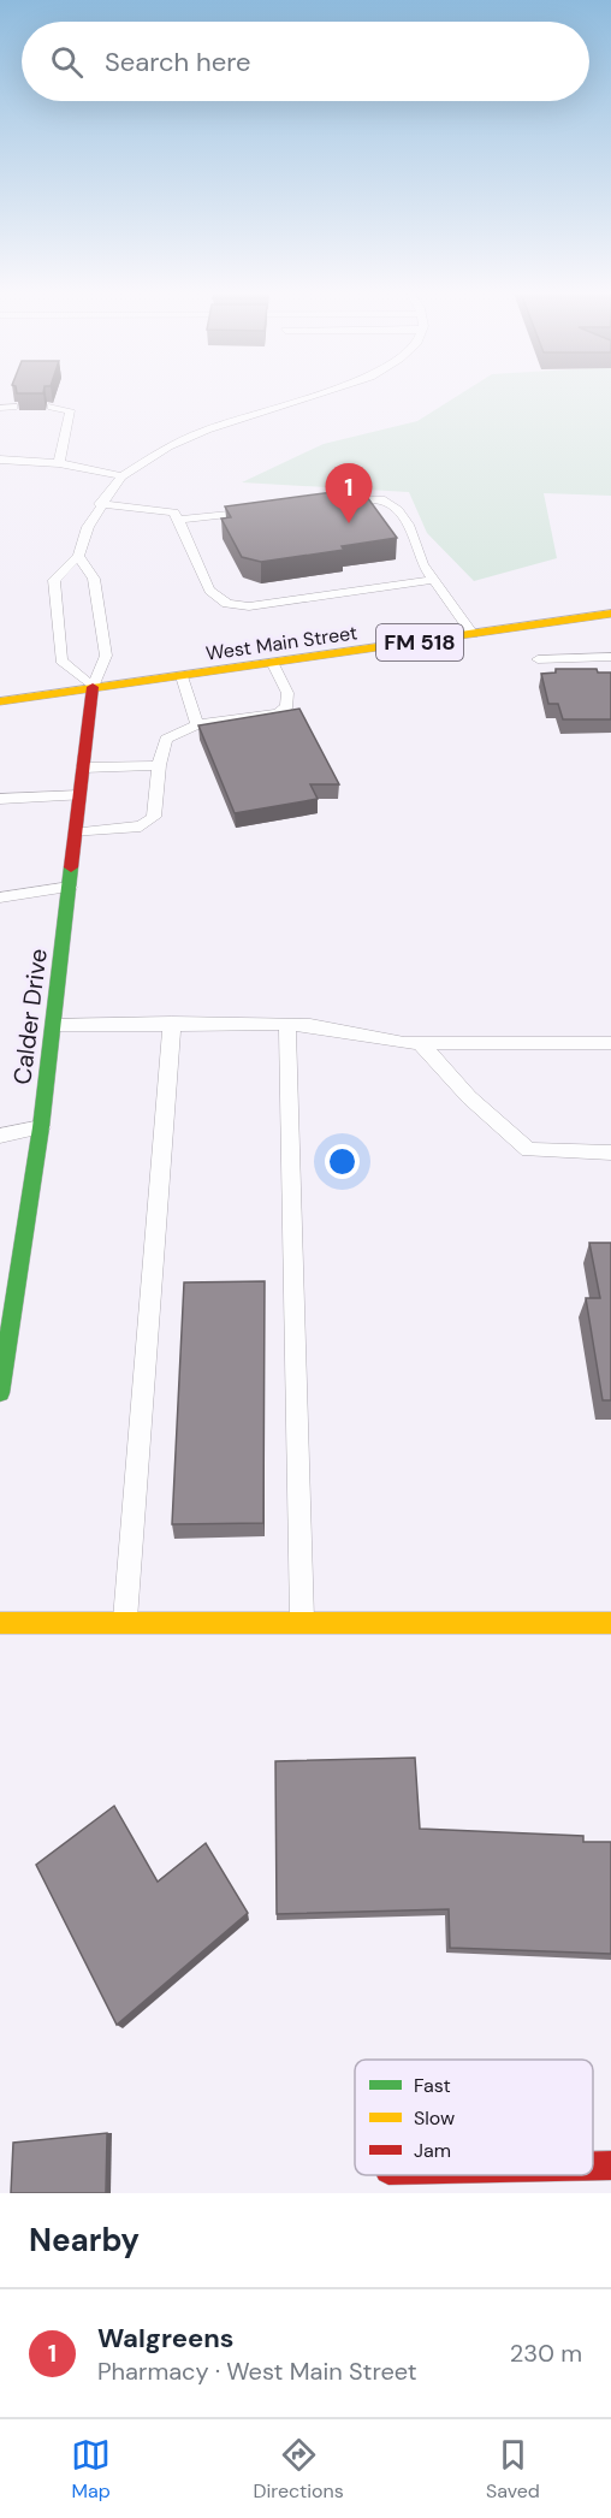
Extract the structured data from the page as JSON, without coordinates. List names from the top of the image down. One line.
{"streets":{"street":["West Main Street","FM 518","Calder Drive"]},"crossings":[["West Main Street","Calder Drive"]],"legend":["Fast","Slow","Jam"],"page":{"search":"Search here","pins":"1","heading":"Nearby","list":[{"mark":"1","name":"Walgreens","note":"Pharmacy · West Main Street","value":"230 m"}],"nav":["Map","Directions","Saved"]}}
